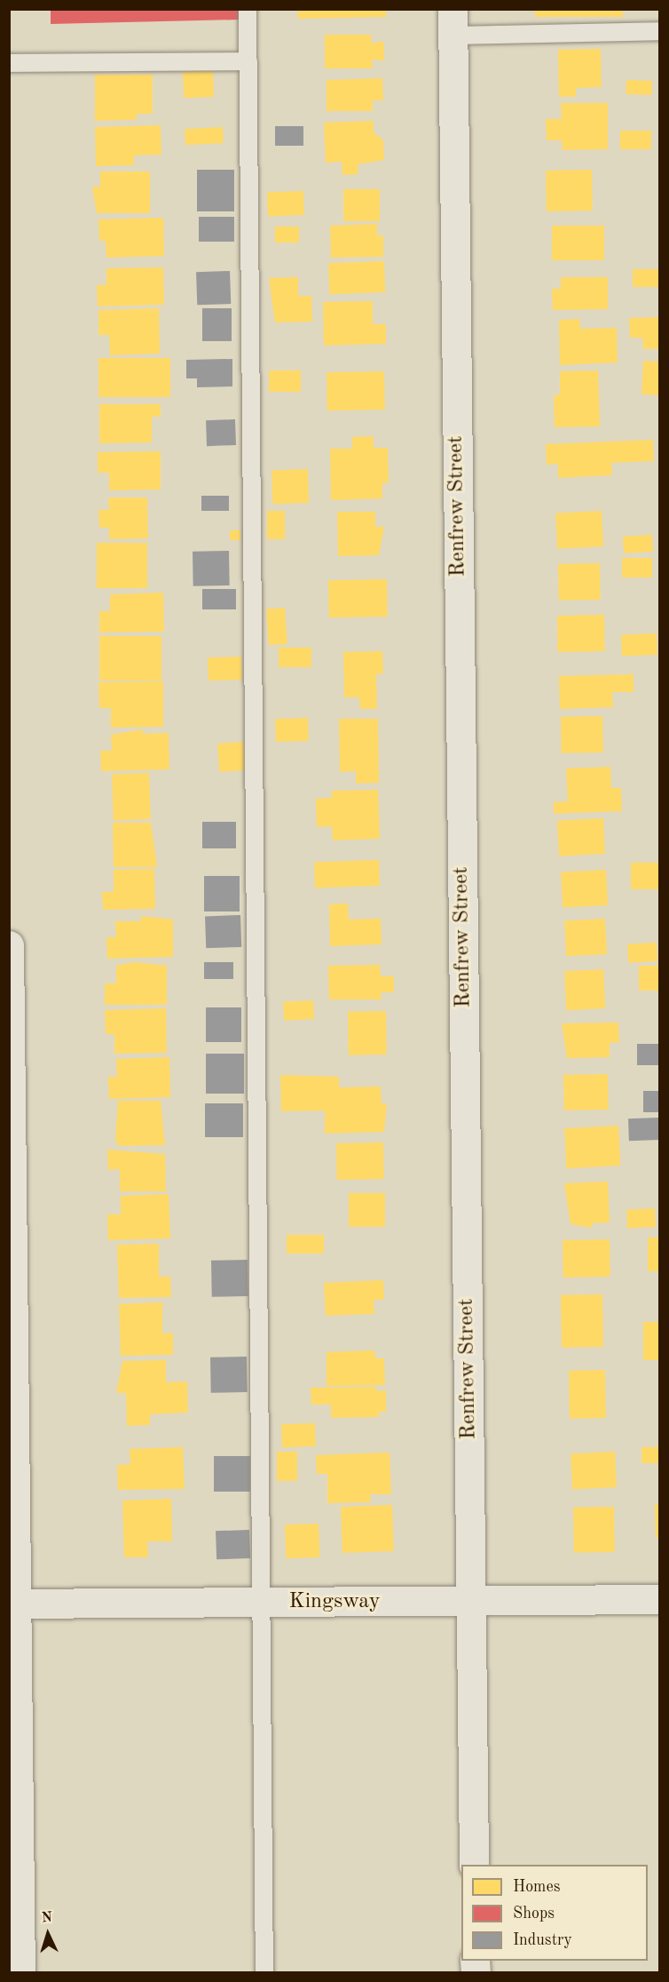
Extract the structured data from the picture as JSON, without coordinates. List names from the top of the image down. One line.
{"streets":{"street":["Renfrew Street","Kingsway"]},"crossings":[["Renfrew Street","Kingsway"]],"legend":["Homes","Shops","Industry"],"north":"top"}
